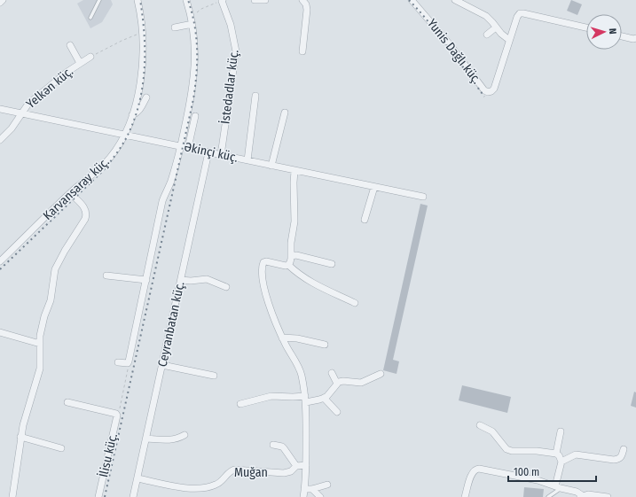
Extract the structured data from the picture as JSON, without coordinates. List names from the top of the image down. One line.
{"streets":{"street":["Yunis Dağlı küç.","İstedadlar küç.","Yelkən küç.","Əkinçi küç.","Karvansaray küç.","Ceyranbatan küç.","İlisu küç.","Muğan"]},"crossings":[["İstedadlar küç.","Əkinçi küç."],["Yelkən küç.","Əkinçi küç."],["Əkinçi küç.","Karvansaray küç."],["Əkinçi küç.","Ceyranbatan küç."],["Ceyranbatan küç.","Muğan"]],"scale_bar":"100 m","north":"right"}
